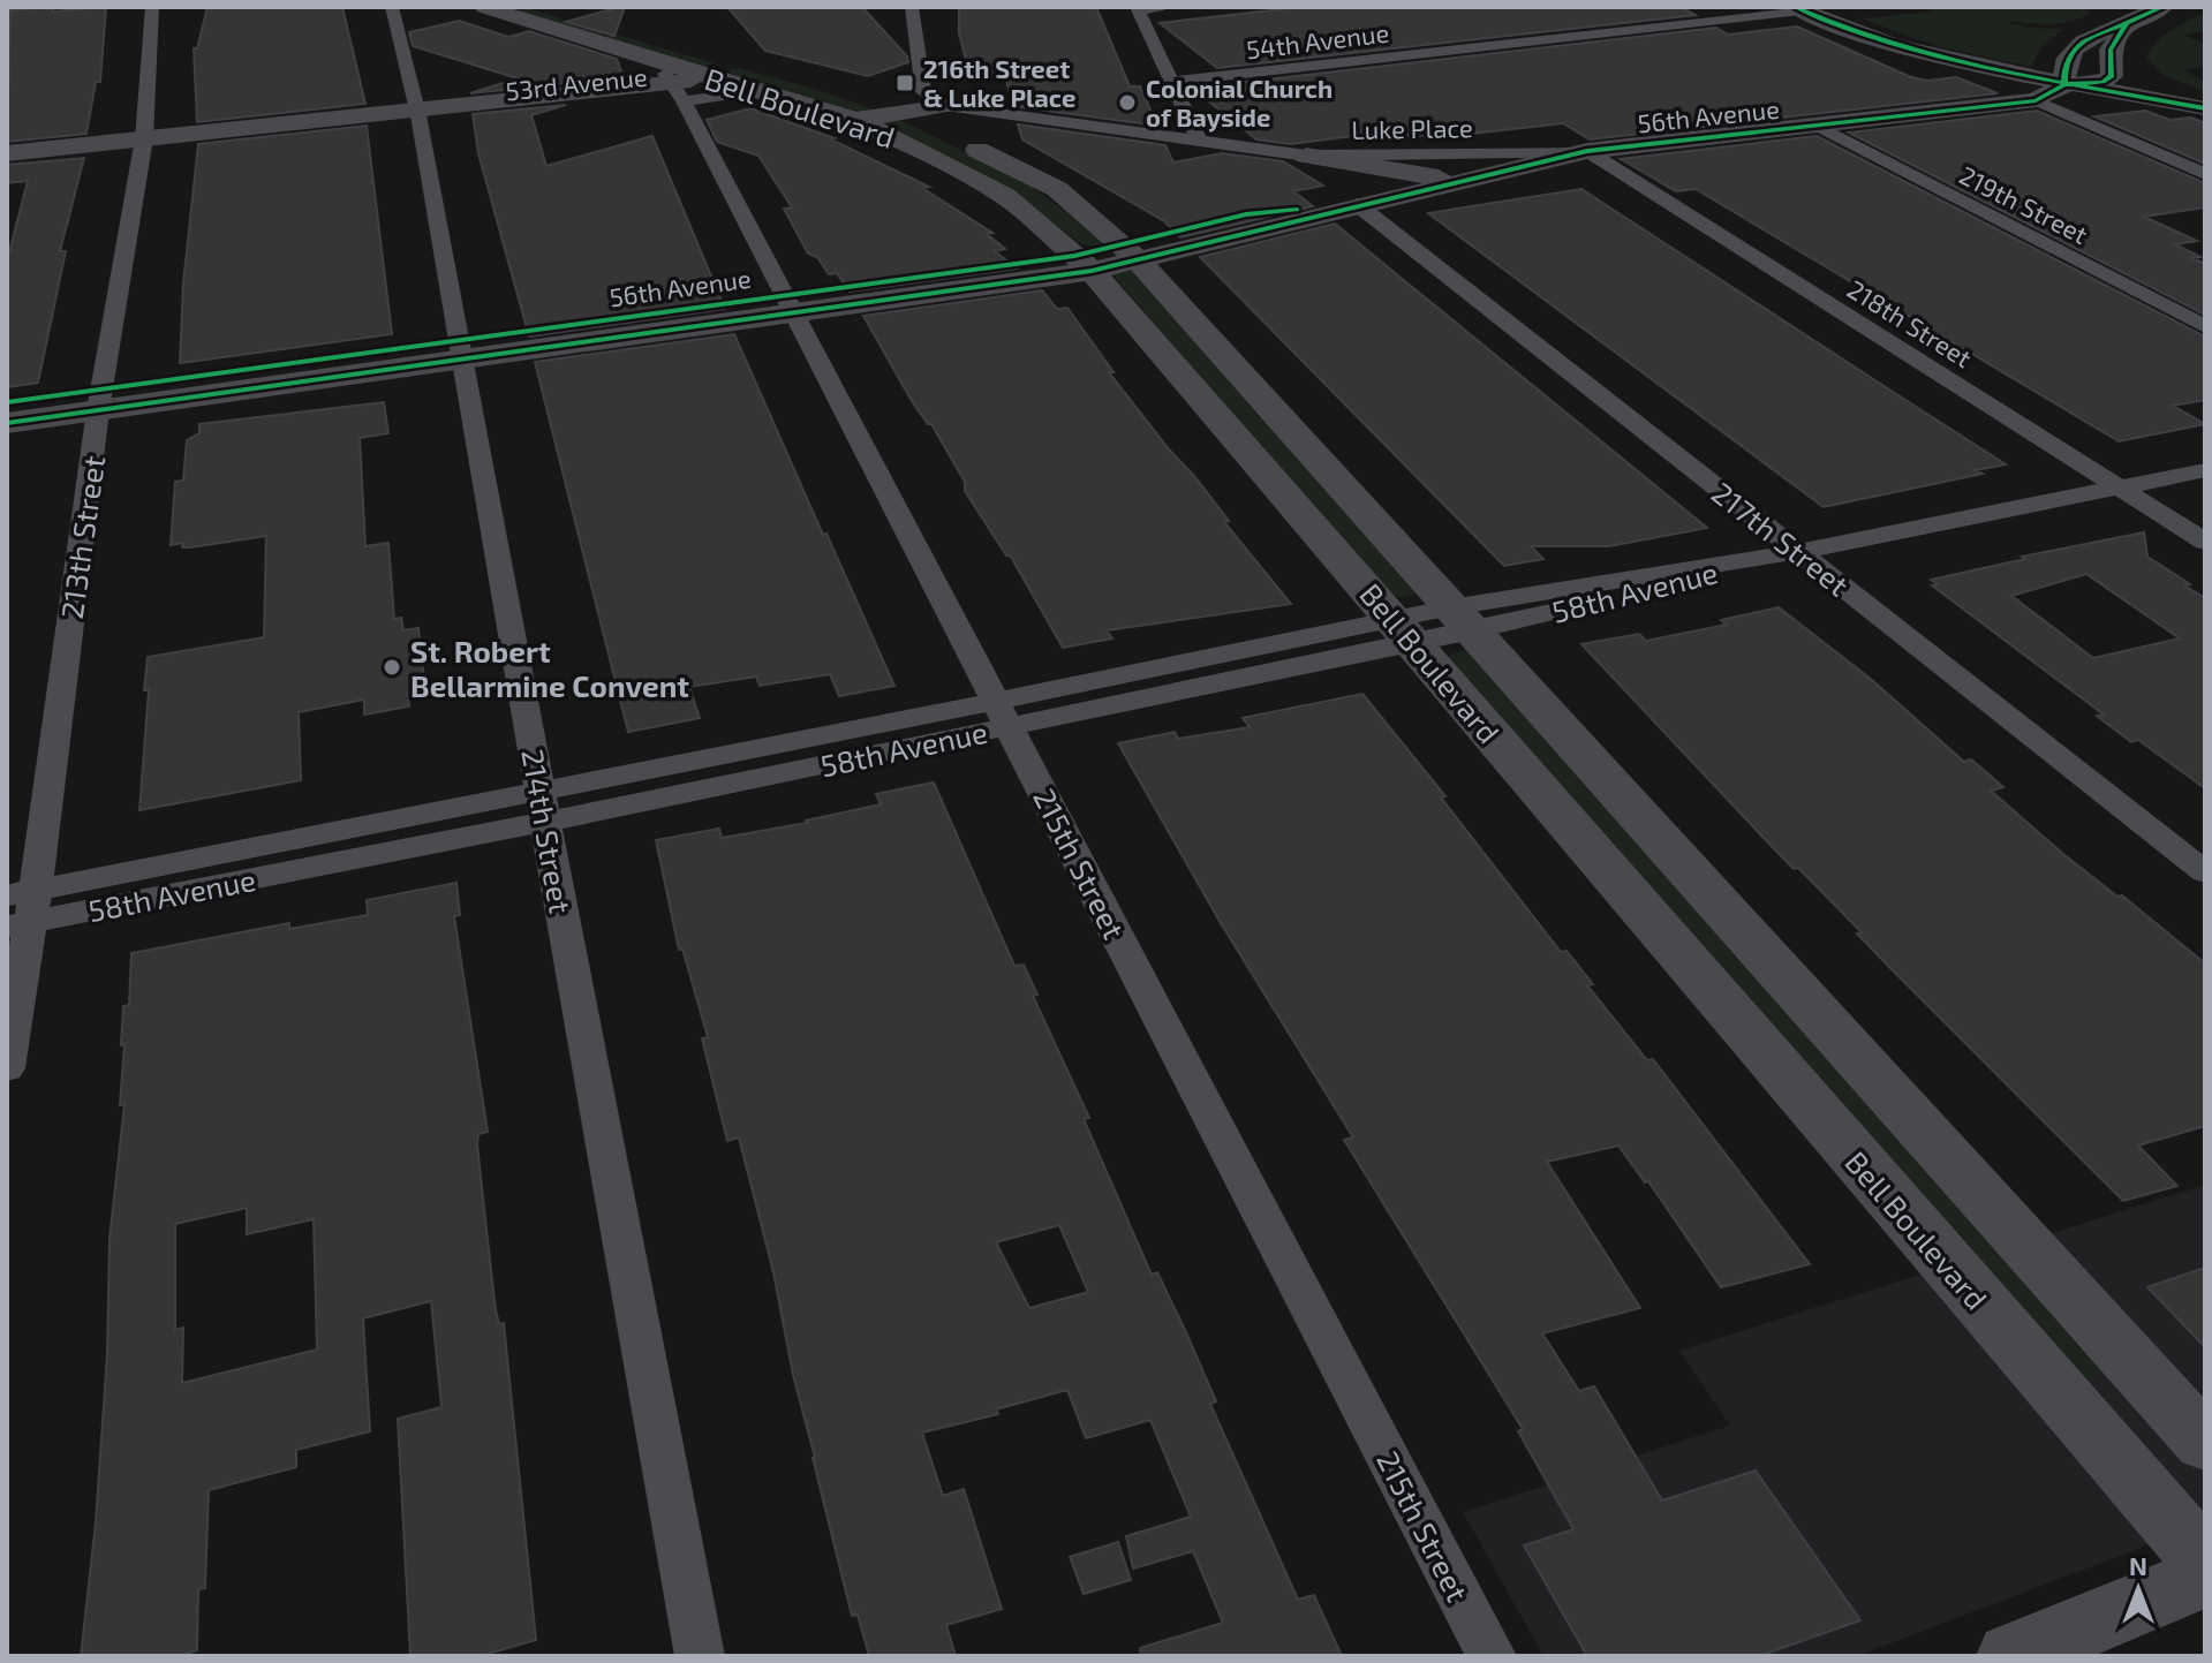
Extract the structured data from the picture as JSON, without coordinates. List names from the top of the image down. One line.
{"streets":{"street":["54th Avenue","53rd Avenue","Bell Boulevard","56th Avenue","Luke Place","219th Street","218th Street","213th Street","217th Street","58th Avenue","214th Street","215th Street"]},"crossings":[["53rd Avenue","Bell Boulevard"],["53rd Avenue","213th Street"],["53rd Avenue","214th Street"],["53rd Avenue","215th Street"],["Bell Boulevard","56th Avenue"],["Bell Boulevard","Luke Place"],["Bell Boulevard","58th Avenue"],["Bell Boulevard","215th Street"],["56th Avenue","Luke Place"],["56th Avenue","219th Street"],["56th Avenue","218th Street"],["56th Avenue","213th Street"],["56th Avenue","217th Street"],["56th Avenue","214th Street"],["56th Avenue","215th Street"],["Luke Place","218th Street"],["218th Street","58th Avenue"],["213th Street","58th Avenue"],["217th Street","58th Avenue"],["58th Avenue","214th Street"],["58th Avenue","215th Street"]],"places":{"transit":["216th Street & Luke Place"],"other":["Colonial Church of Bayside","St. Robert Bellarmine Convent"]},"north":"top"}
